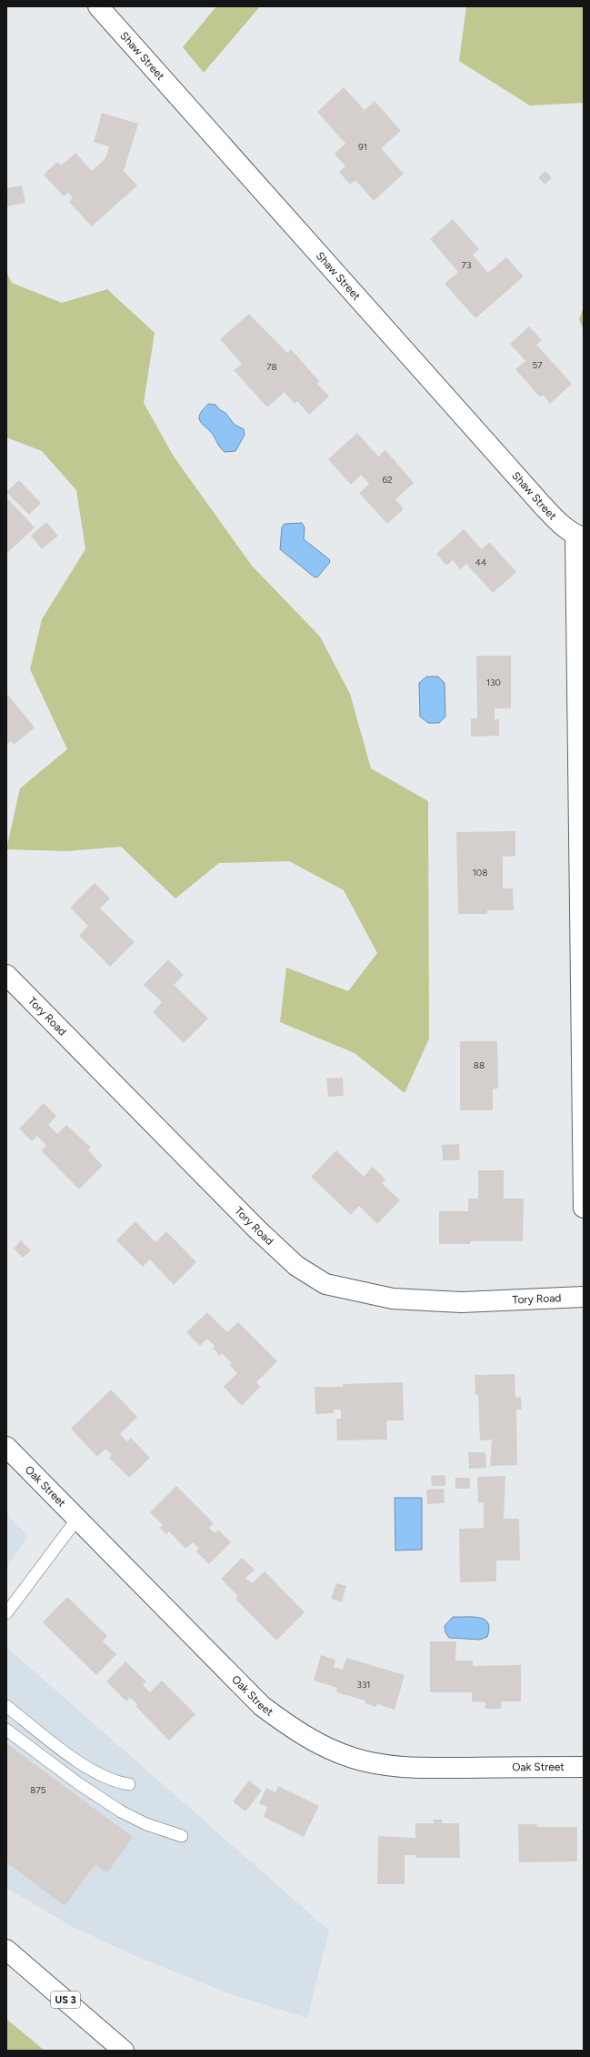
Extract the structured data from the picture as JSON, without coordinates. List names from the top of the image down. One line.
{"streets":{"street":["Shaw Street","Tory Road","Oak Street","US 3"]},"house_numbers":["91","73","57","78","62","44","130","108","88","331","875"]}
